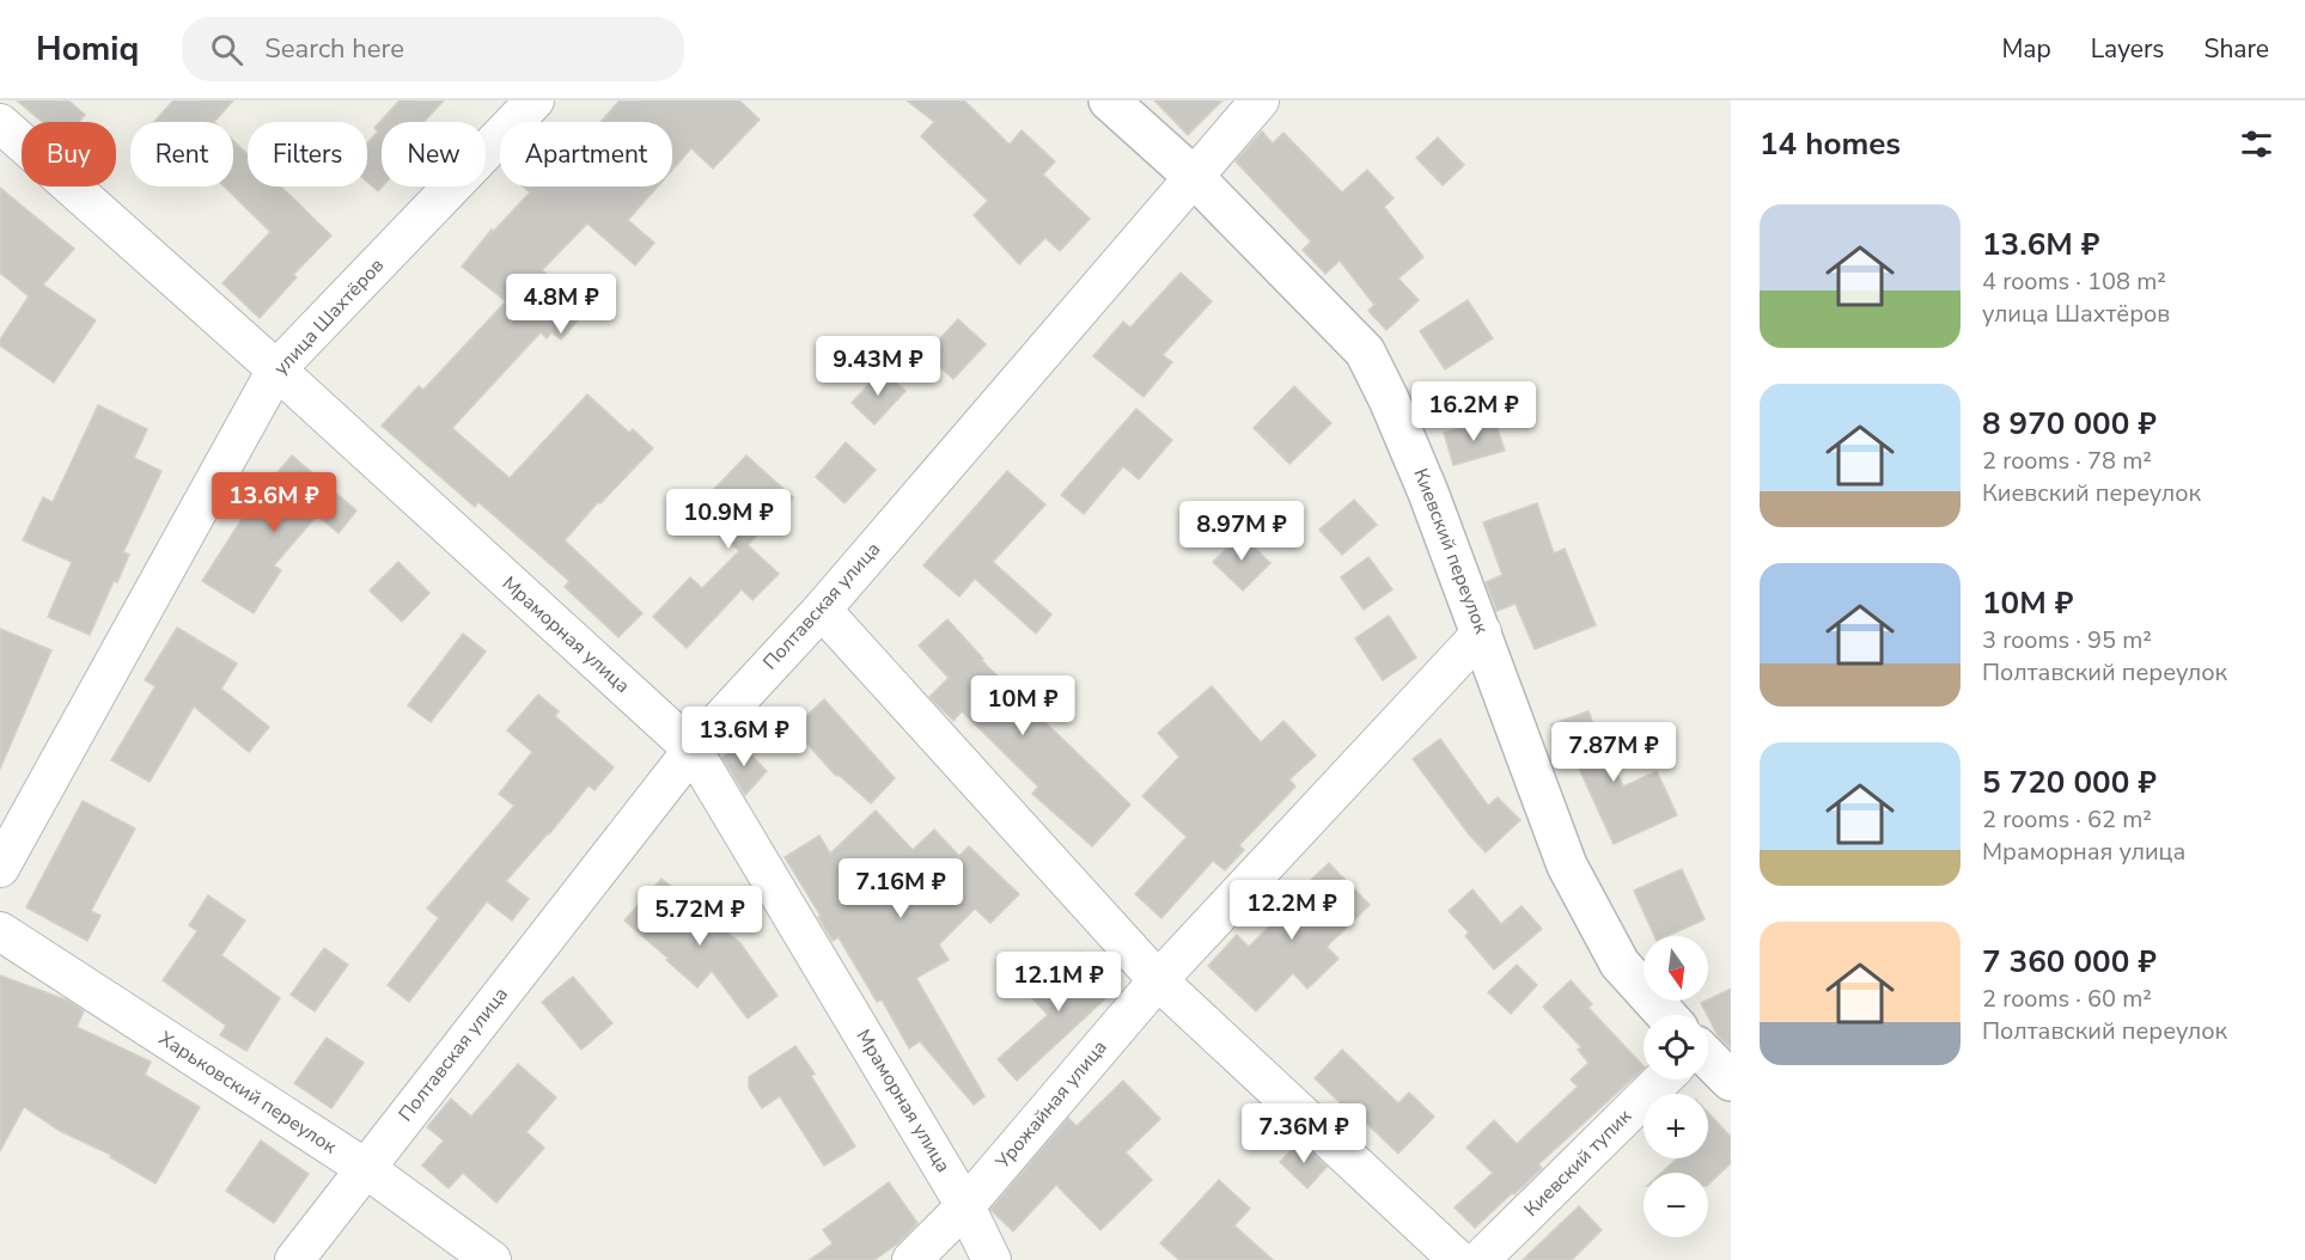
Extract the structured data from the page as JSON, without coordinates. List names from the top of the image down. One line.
{"streets":{"street":["улица Шахтёров","Киевский переулок","Полтавская улица","Мраморная улица","Харьковский переулок","Урожайная улица","Киевский тупик"]},"crossings":[["улица Шахтёров","Мраморная улица"],["Киевский переулок","Полтавская улица"],["Киевский переулок","Урожайная улица"],["Полтавская улица","Мраморная улица"],["Полтавская улица","Харьковский переулок"],["Мраморная улица","Урожайная улица"]],"north":"bottom","page":{"header":"Homiq","search":"Search here","nav":["Map","Layers","Share"],"heading":"14 homes","chip":["Buy","Rent","Filters","New","Apartment"],"list":[{"name":"13.6M ₽","note":"4 rooms · 108 m² · улица Шахтёров"},{"name":"8 970 000 ₽","note":"2 rooms · 78 m² · Киевский переулок"},{"name":"10M ₽","note":"3 rooms · 95 m² · Полтавский переулок"},{"name":"5 720 000 ₽","note":"2 rooms · 62 m² · Мраморная улица"},{"name":"7 360 000 ₽","note":"2 rooms · 60 m² · Полтавский переулок"}],"price":["4.8M ₽","9.43M ₽","16.2M ₽","13.6M ₽","10.9M ₽","8.97M ₽","10M ₽","13.6M ₽","7.87M ₽","7.16M ₽","12.2M ₽","5.72M ₽","12.1M ₽","7.36M ₽"],"map_buttons":["+","−"]}}
